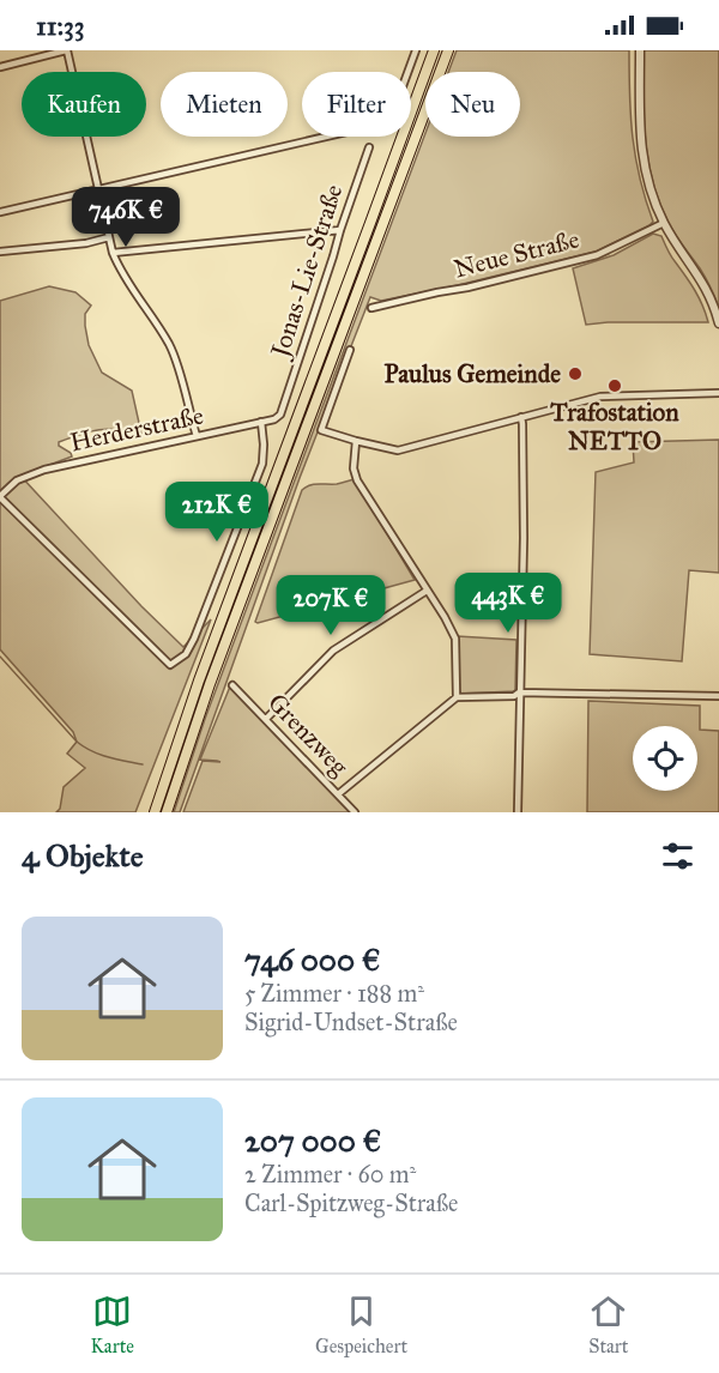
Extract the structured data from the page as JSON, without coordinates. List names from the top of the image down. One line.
{"streets":{"street":["Neue Straße","Jonas-Lie-Straße","Herderstraße","Grenzweg"]},"crossings":[["Jonas-Lie-Straße","Herderstraße"]],"places":["Paulus Gemeinde","Trafostation NETTO"],"page":{"status":"11:33","chip":["Kaufen","Mieten","Filter","Neu"],"price":["746K €","212K €","443K €","207K €"],"heading":"4 Objekte","list":[{"name":"746 000 €","note":"5 Zimmer · 188 m² · Sigrid-Undset-Straße"},{"name":"207 000 €","note":"2 Zimmer · 60 m² · Carl-Spitzweg-Straße"}],"tabs":["Karte","Gespeichert","Start"]}}
